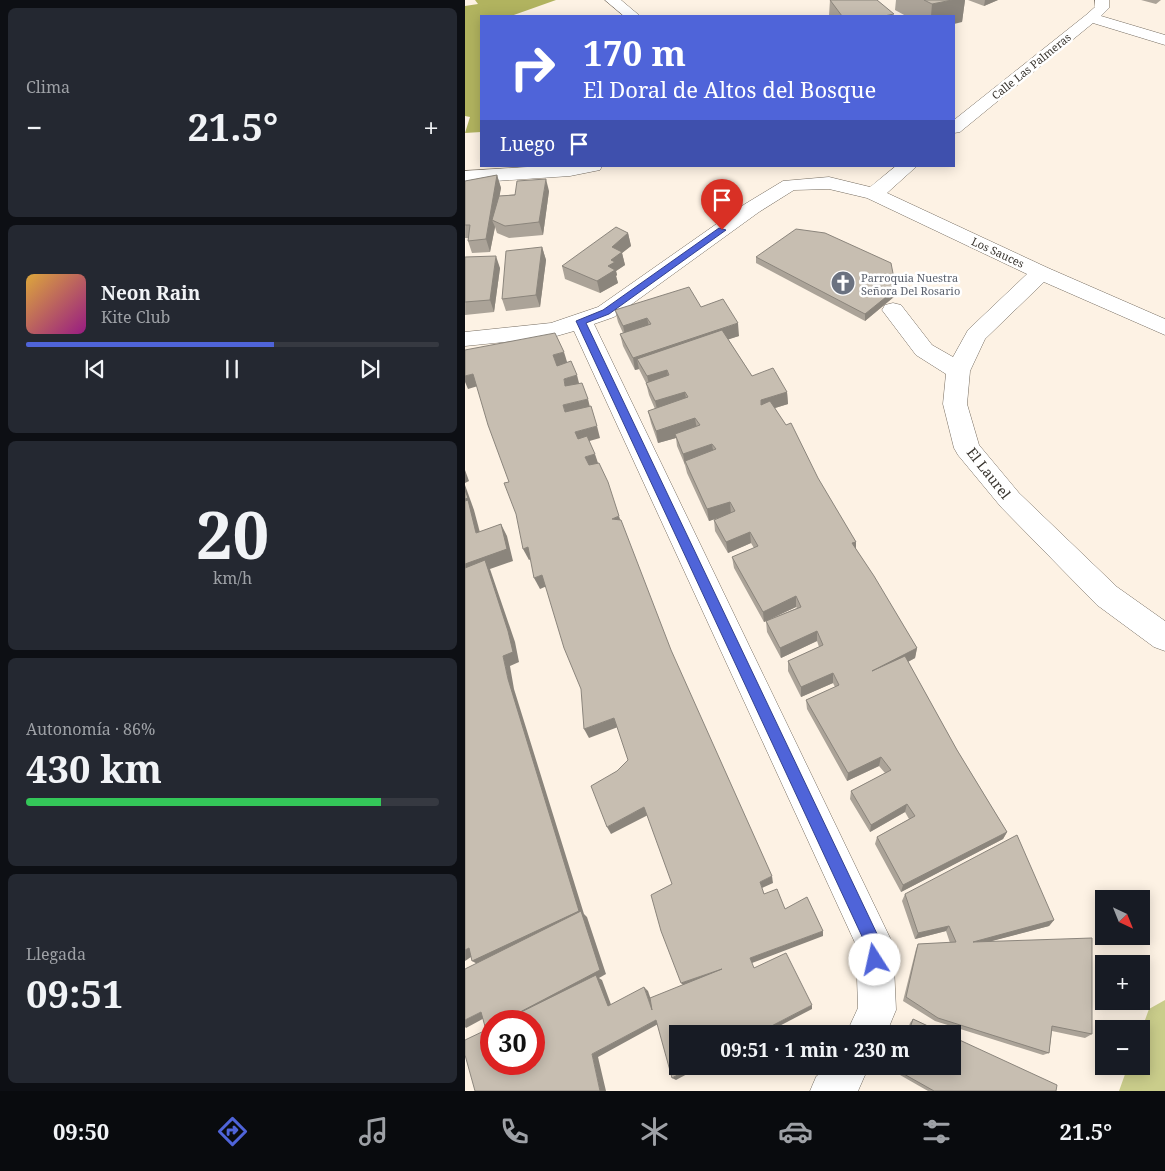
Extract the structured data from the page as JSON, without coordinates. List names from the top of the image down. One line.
{"streets":{"street":["Calle Las Palmeras","Los Sauces","El Laurel"]},"crossings":[["Los Sauces","El Laurel"]],"places":{"church":["Parroquia Nuestra Señora Del Rosario"]},"north":"bottom right","page":{"tile":["Clima",["20","km/h"],["Autonomía · 86%","430 km"],["Llegada","09:51"]],"turn":["170 m","El Doral de Altos del Bosque"],"heat":["−","21.5°","+"],"then":"Luego","song":["Neon Rain","Kite Club"],"map_buttons":["+","−"],"limit":"30","trip":"09:51 · 1 min · 230 m","tabs":["09:50","21.5°"]}}
